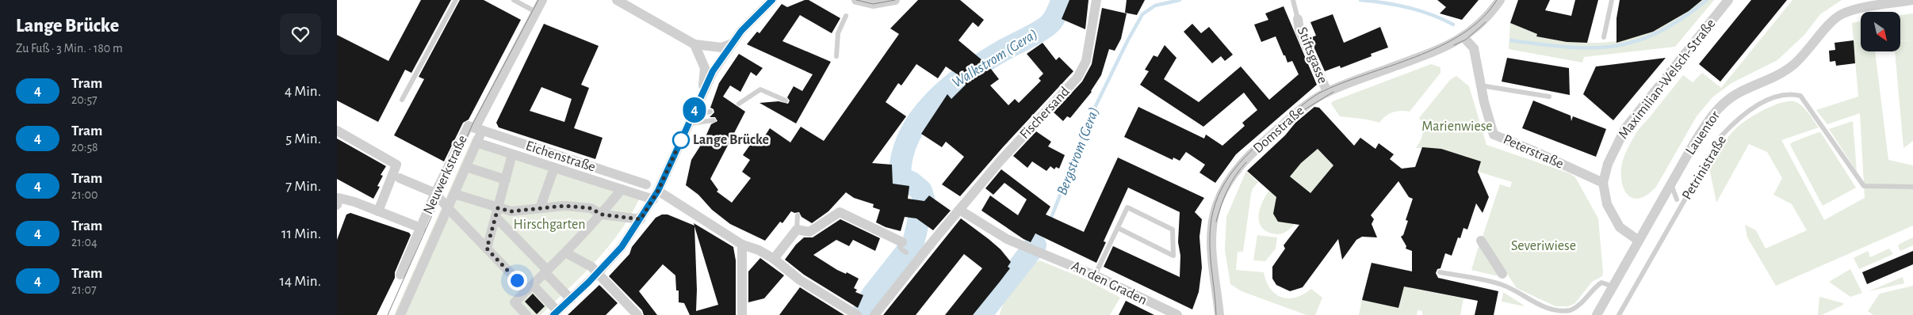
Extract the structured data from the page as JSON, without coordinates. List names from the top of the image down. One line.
{"streets":{"street":["Stiftsgasse","Maximilian-Welsch-Straße","Fischersand","Domstraße","Lauentor","Peterstraße","Eichenstraße","Neuwerkstraße","An den Graden"],"lane":["Petrinistraße"]},"crossings":[["Stiftsgasse","Domstraße"],["Maximilian-Welsch-Straße","Lauentor"],["Maximilian-Welsch-Straße","Peterstraße"],["Fischersand","An den Graden"],["Domstraße","Peterstraße"],["Eichenstraße","Neuwerkstraße"]],"water":["Walkstrom (Gera)","Bergstrom (Gera)"],"parks":["Marienwiese","Hirschgarten","Severiwiese"],"places":["Lange Brücke"],"lines":["tram line 4"],"north":"bottom right","page":{"heading":["Lange Brücke","Zu Fuß · 3 Min. · 180 m"],"on_map":"4","list":[{"mark":"4","name":"Tram","note":"20:57","value":"4 Min."},{"mark":"4","name":"Tram","note":"20:58","value":"5 Min."},{"mark":"4","name":"Tram","note":"21:00","value":"7 Min."},{"mark":"4","name":"Tram","note":"21:04","value":"11 Min."},{"mark":"4","name":"Tram","note":"21:07","value":"14 Min."}]}}
